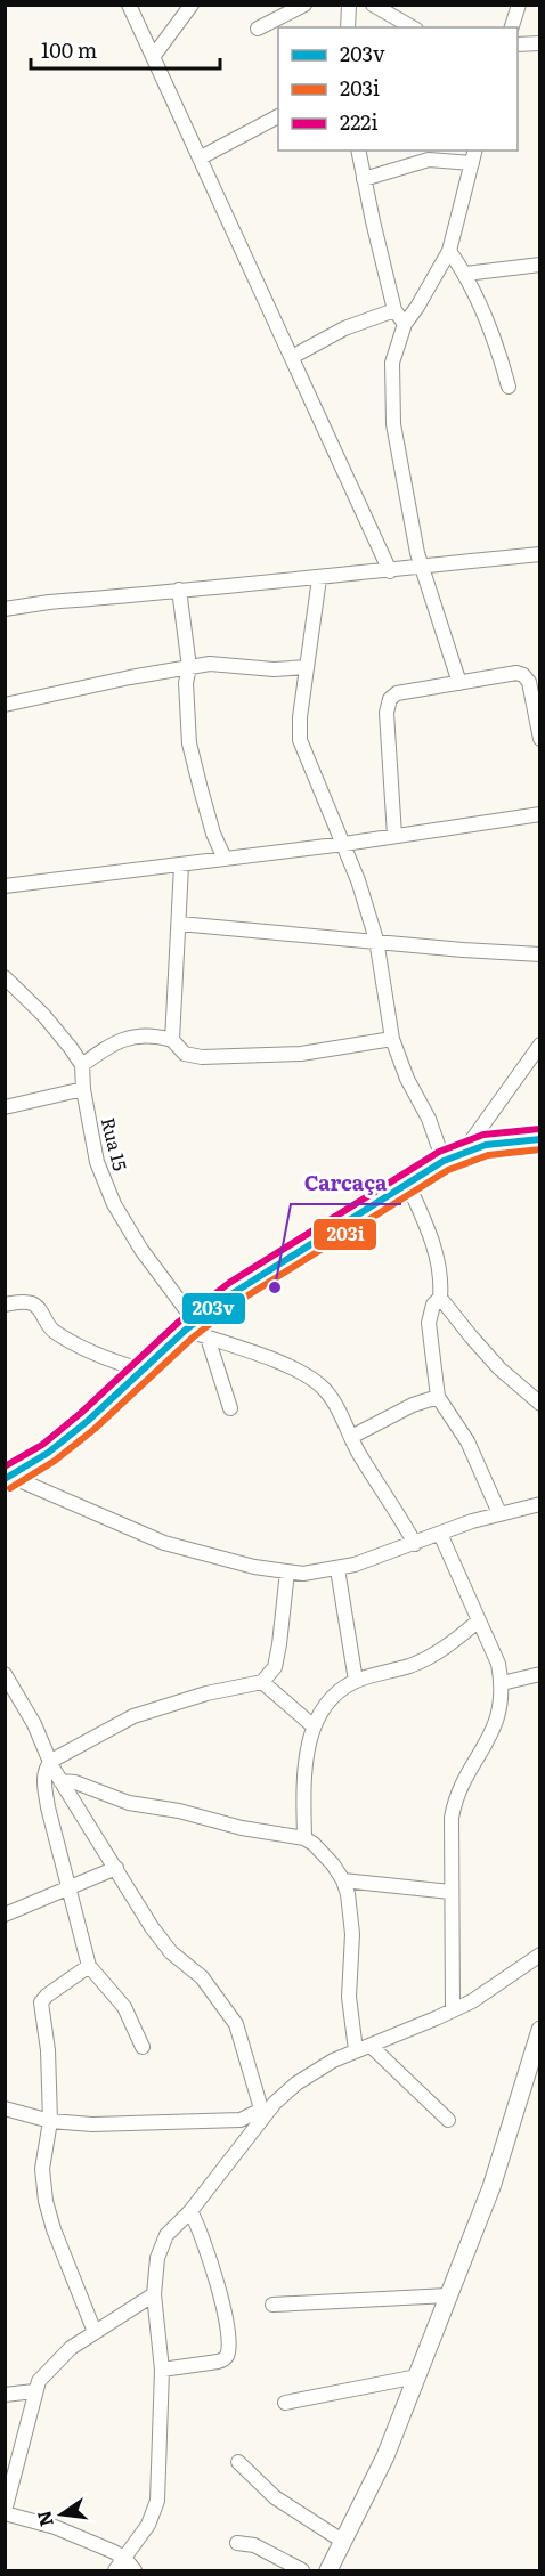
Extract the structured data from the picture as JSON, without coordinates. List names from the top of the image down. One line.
{"streets":{"street":["Rua 15"]},"places":["Carcaça"],"lines":["transit line 222i","transit line 203v","transit line 203i"],"legend":["203v","203i","222i"],"scale_bar":"100 m","north":"left"}
